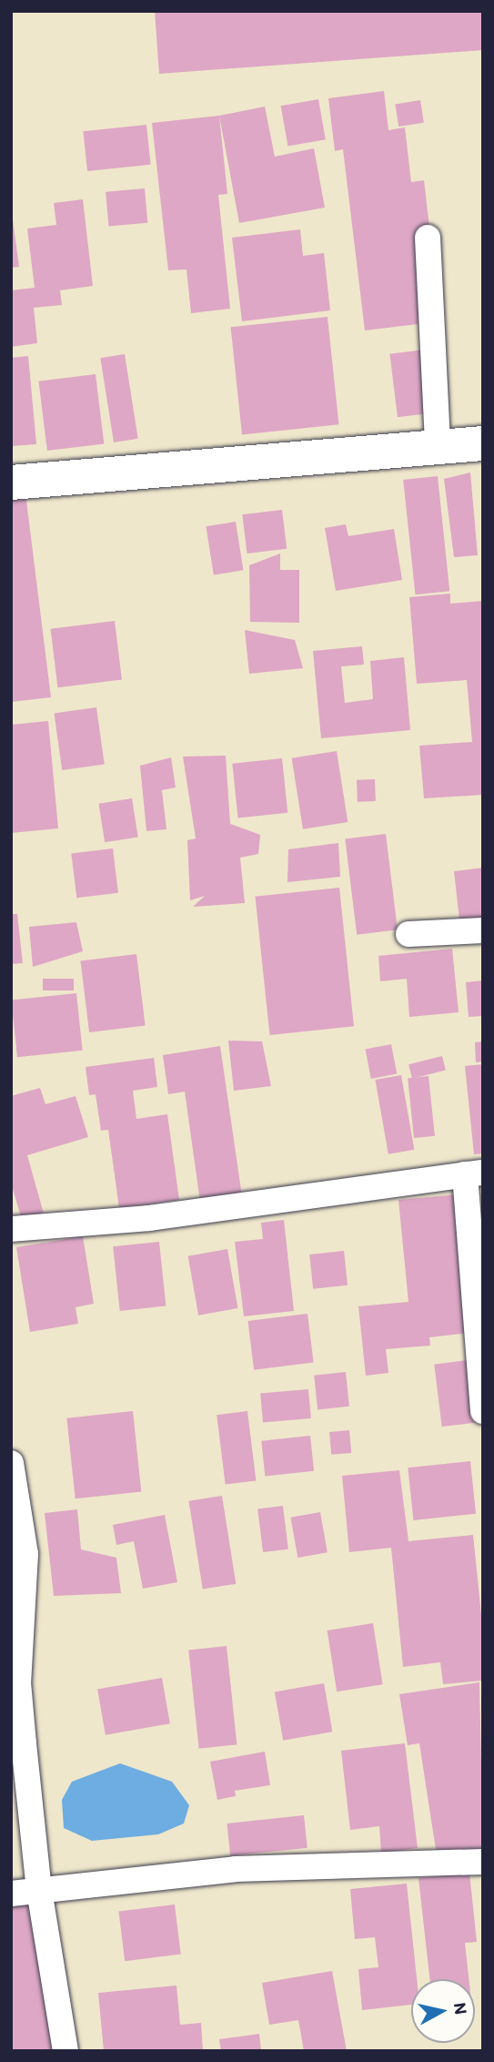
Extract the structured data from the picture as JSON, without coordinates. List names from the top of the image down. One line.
{"north":"right"}
